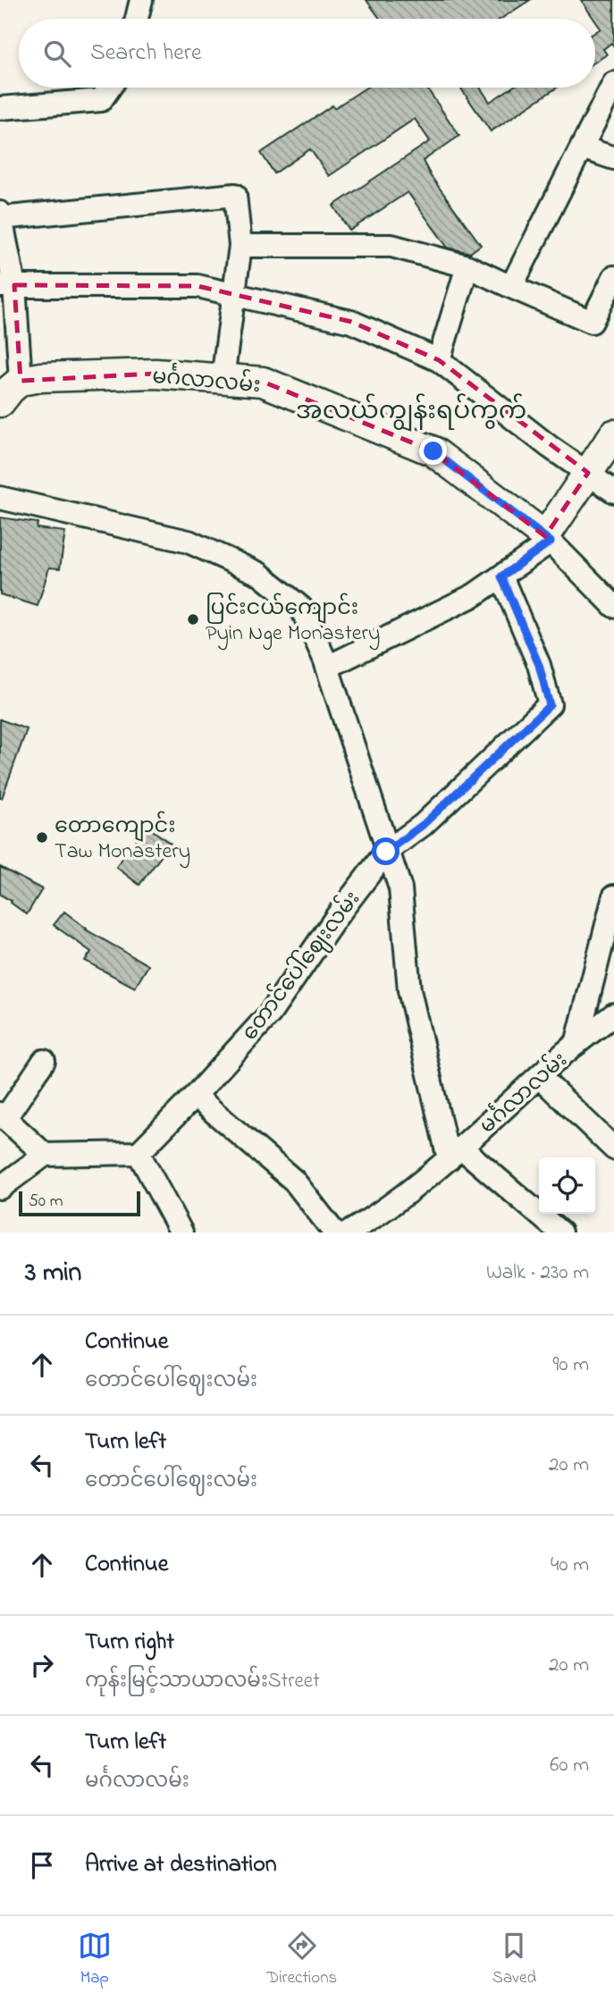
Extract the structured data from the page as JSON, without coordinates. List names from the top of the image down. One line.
{"streets":{"main road":["မင်္ဂလာလမ်း"],"street":["တောင်ပေါ်ဈေးလမ်း"]},"districts":["အလယ်ကျွန်းရပ်ကွက်"],"places":["ပြင်းငယ်ကျောင်း Pyin Nge Monastery","တောကျောင်း Taw Monastery"],"scale_bar":"50 m","page":{"search":"Search here","scale":"50 m","heading":["3 min","Walk · 230 m"],"list":[["Continue","တောင်ပေါ်ဈေးလမ်း","90 m"],["Turn left","တောင်ပေါ်ဈေးလမ်း","20 m"],["Continue","40 m"],["Turn right","ကုန်းမြင့်သာယာလမ်းStreet","20 m"],["Turn left","မင်္ဂလာလမ်း","60 m"],"Arrive at destination"],"nav":["Map","Directions","Saved"]}}
